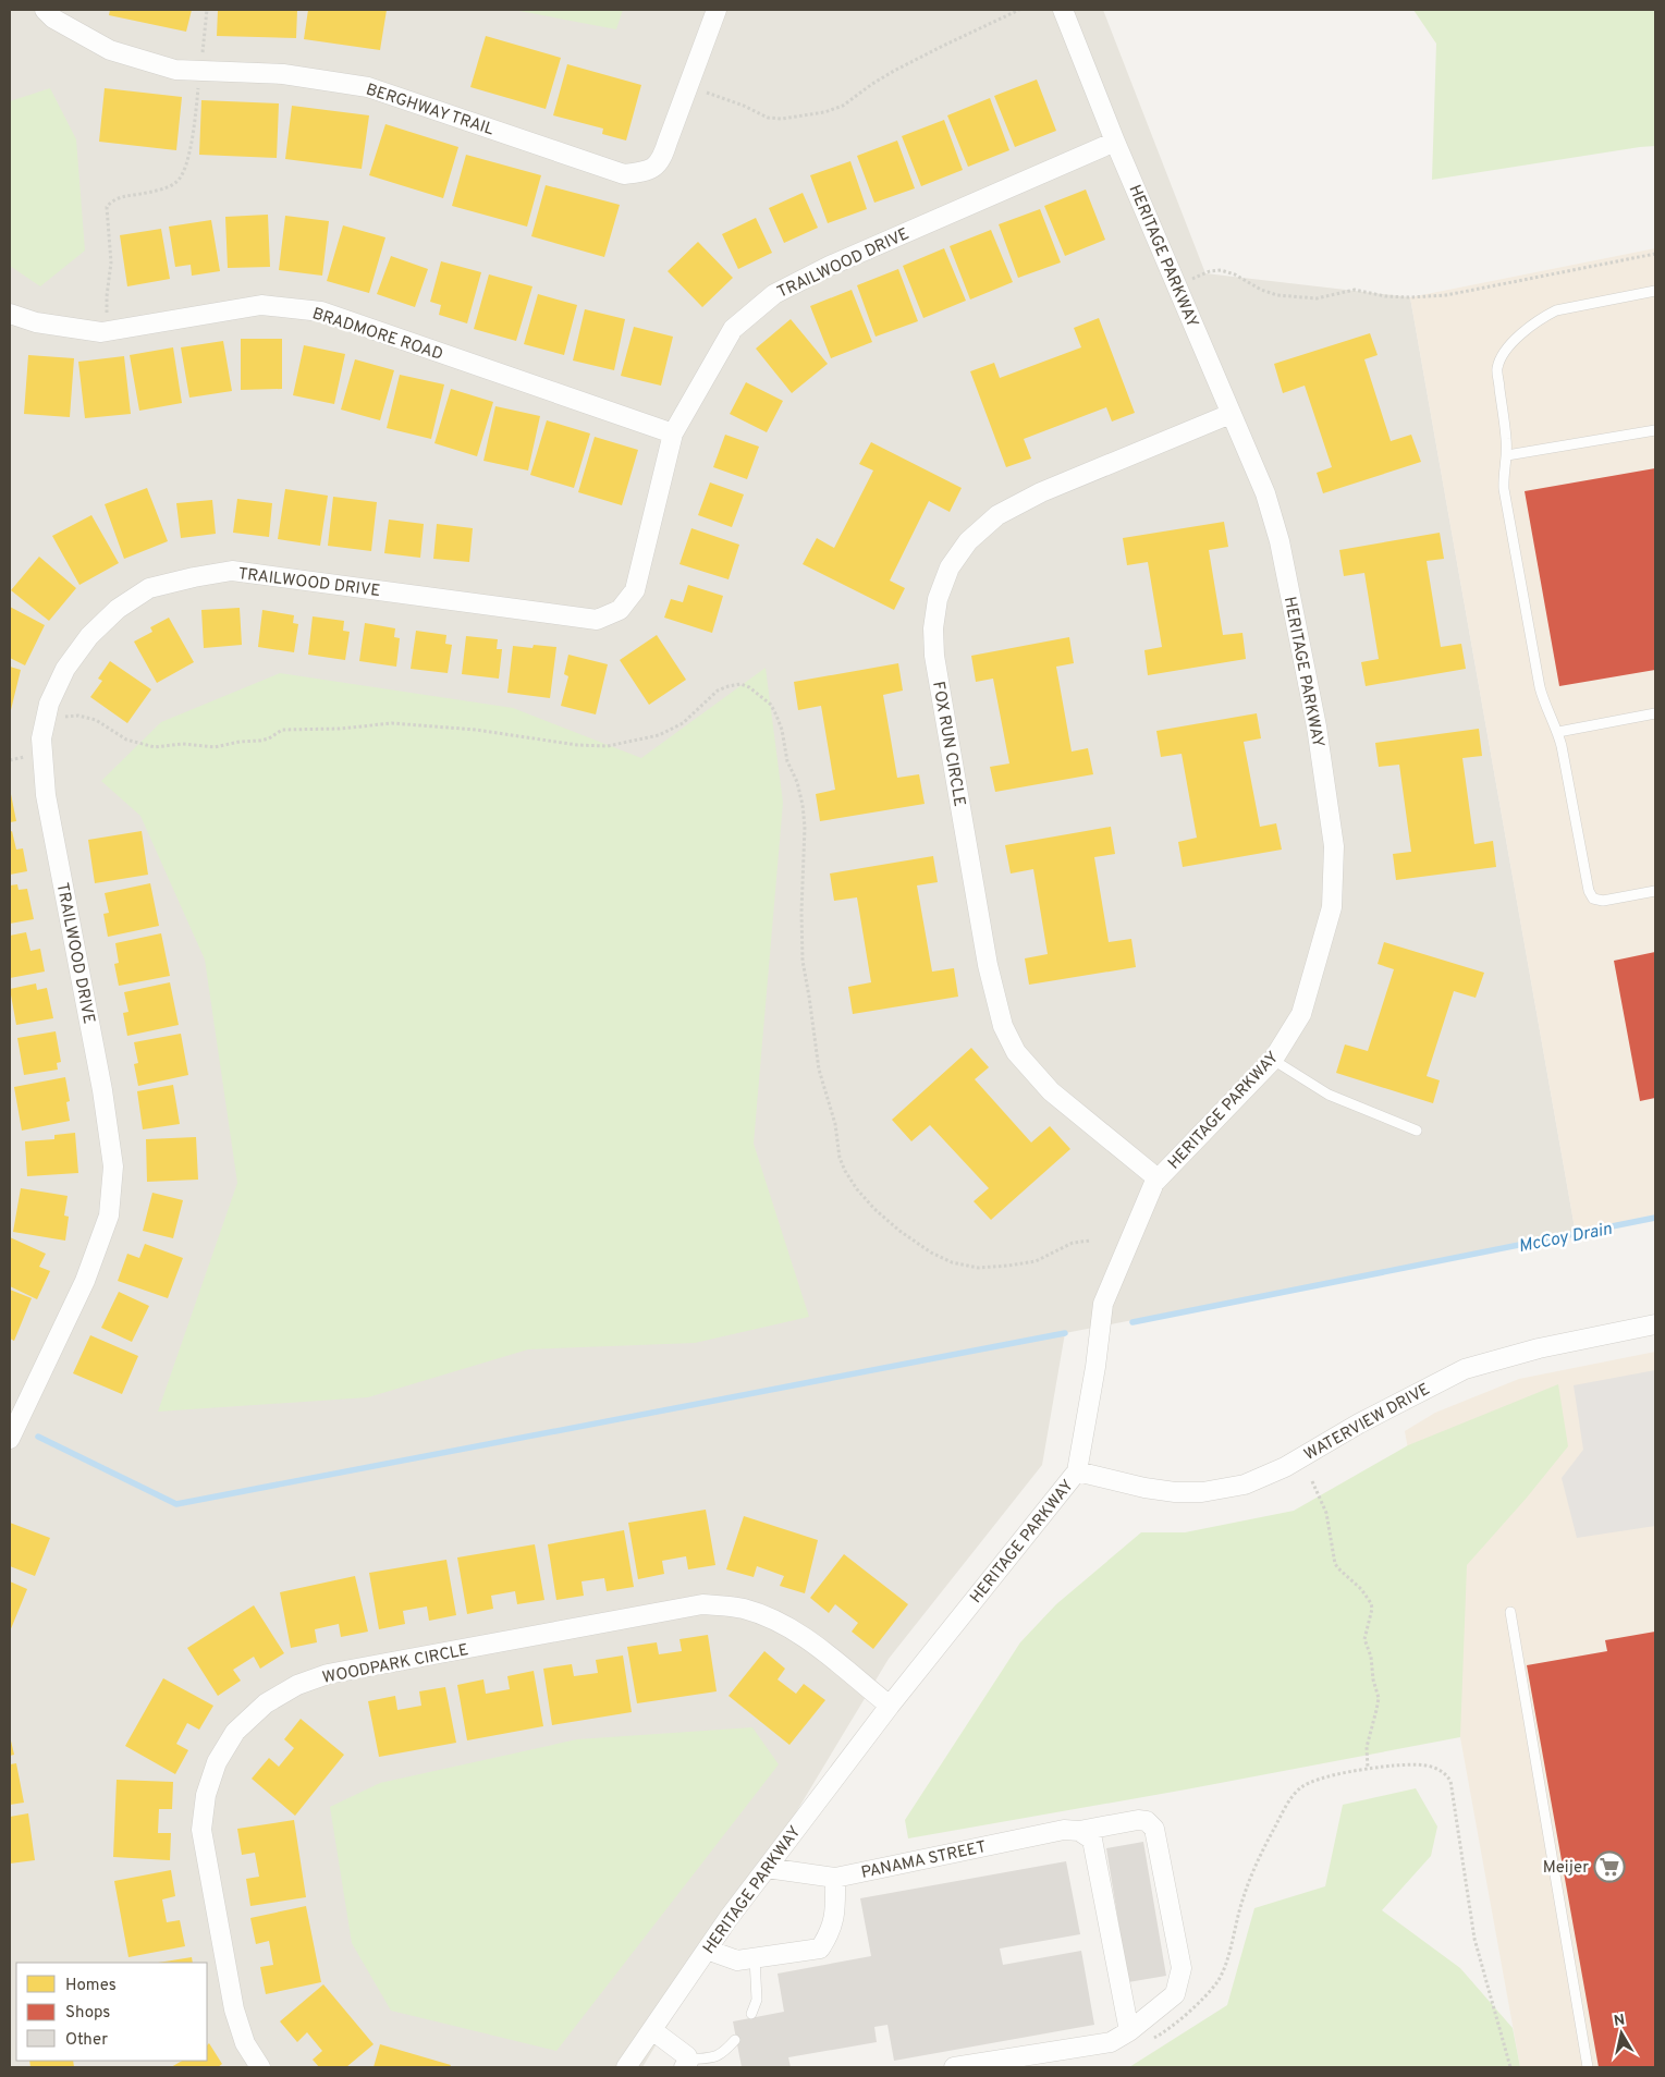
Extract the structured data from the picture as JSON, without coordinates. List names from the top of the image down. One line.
{"streets":{"street":["BERGHWAY TRAIL","HERITAGE PARKWAY","TRAILWOOD DRIVE","BRADMORE ROAD","FOX RUN CIRCLE","WATERVIEW DRIVE","WOODPARK CIRCLE","PANAMA STREET"]},"crossings":[["HERITAGE PARKWAY","TRAILWOOD DRIVE"],["HERITAGE PARKWAY","FOX RUN CIRCLE"],["HERITAGE PARKWAY","WATERVIEW DRIVE"],["HERITAGE PARKWAY","WOODPARK CIRCLE"],["HERITAGE PARKWAY","PANAMA STREET"],["TRAILWOOD DRIVE","BRADMORE ROAD"]],"water":["McCoy Drain"],"places":{"supermarket":["Meijer"]},"legend":["Homes","Shops","Other"],"north":"top"}
